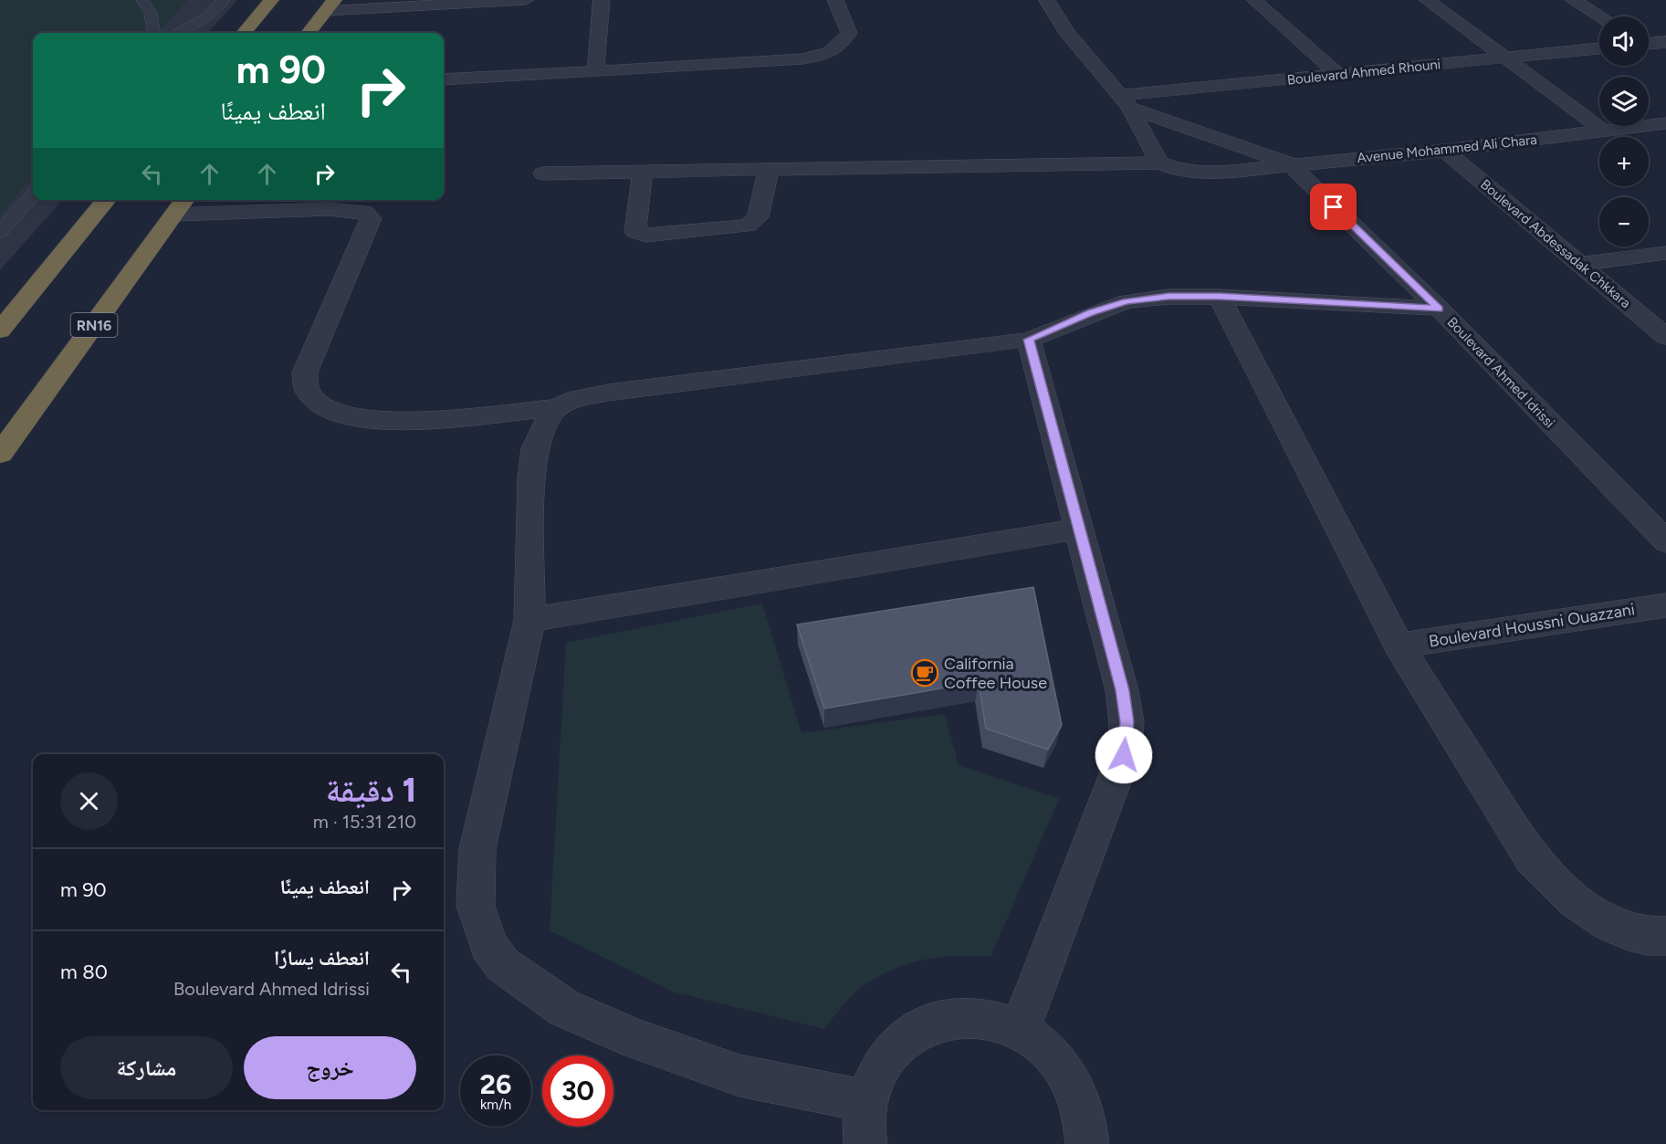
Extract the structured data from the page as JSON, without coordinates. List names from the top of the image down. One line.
{"streets":{"highway":["RN16"],"street":["Boulevard Ahmed Rhouni","Avenue Mohammed Ali Chara","Boulevard Abdessadak Chkkara","Boulevard Ahmed Idrissi","Boulevard Houssni Ouazzani"]},"crossings":[["Boulevard Ahmed Rhouni","Boulevard Ahmed Idrissi"],["Avenue Mohammed Ali Chara","Boulevard Abdessadak Chkkara"],["Avenue Mohammed Ali Chara","Boulevard Ahmed Idrissi"]],"places":{"cafe":["California Coffee House"]},"page":{"map_buttons":["+","−"],"turn":["90 m","انعطف يمينًا"],"heading":["1 دقيقة","210 m · 15:31"],"list":[{"name":"انعطف يمينًا","value":"90 m"},{"name":"انعطف يسارًا","note":"Boulevard Ahmed Idrissi","value":"80 m"}],"buttons":["خروج","مشاركة"],"speed":"26 km/h","limit":"30"}}
